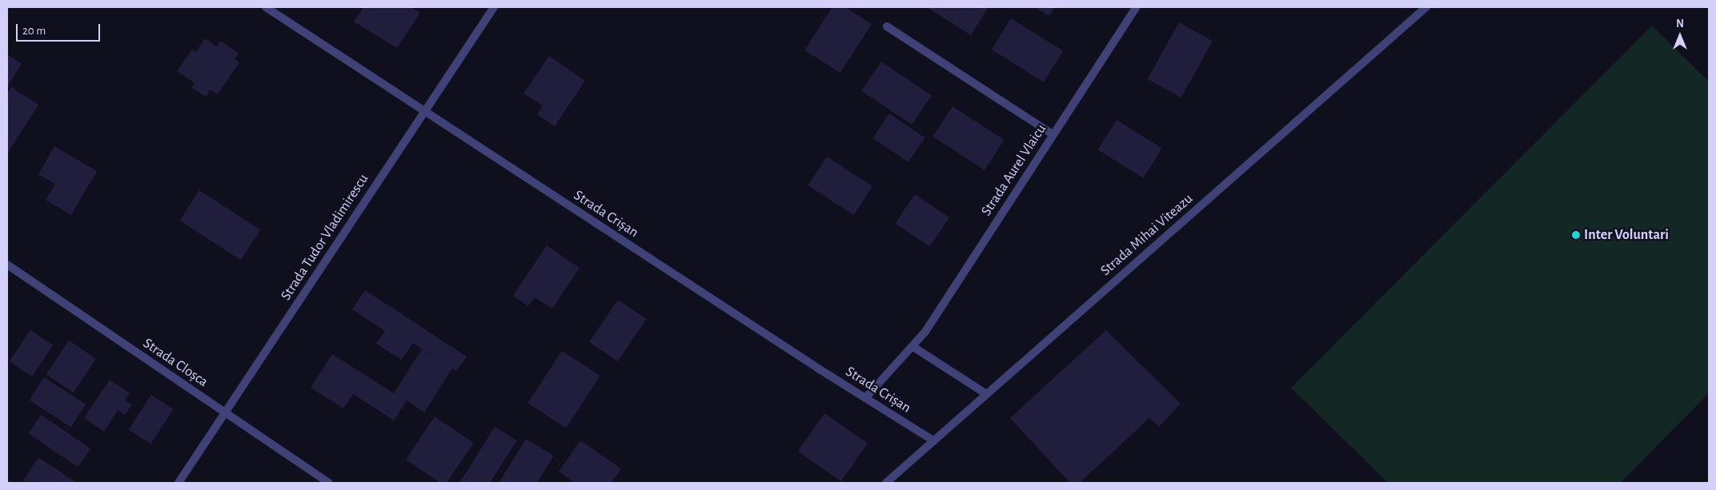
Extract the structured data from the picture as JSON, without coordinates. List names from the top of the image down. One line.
{"streets":{"street":["Strada Aurel Vlaicu","Strada Crișan","Strada Mihai Viteazu","Strada Tudor Vladimirescu","Strada Cloșca"]},"crossings":[["Strada Aurel Vlaicu","Strada Crișan"],["Strada Crișan","Strada Mihai Viteazu"],["Strada Crișan","Strada Tudor Vladimirescu"],["Strada Tudor Vladimirescu","Strada Cloșca"]],"places":["Inter Voluntari"],"scale_bar":"20 m","north":"top"}
